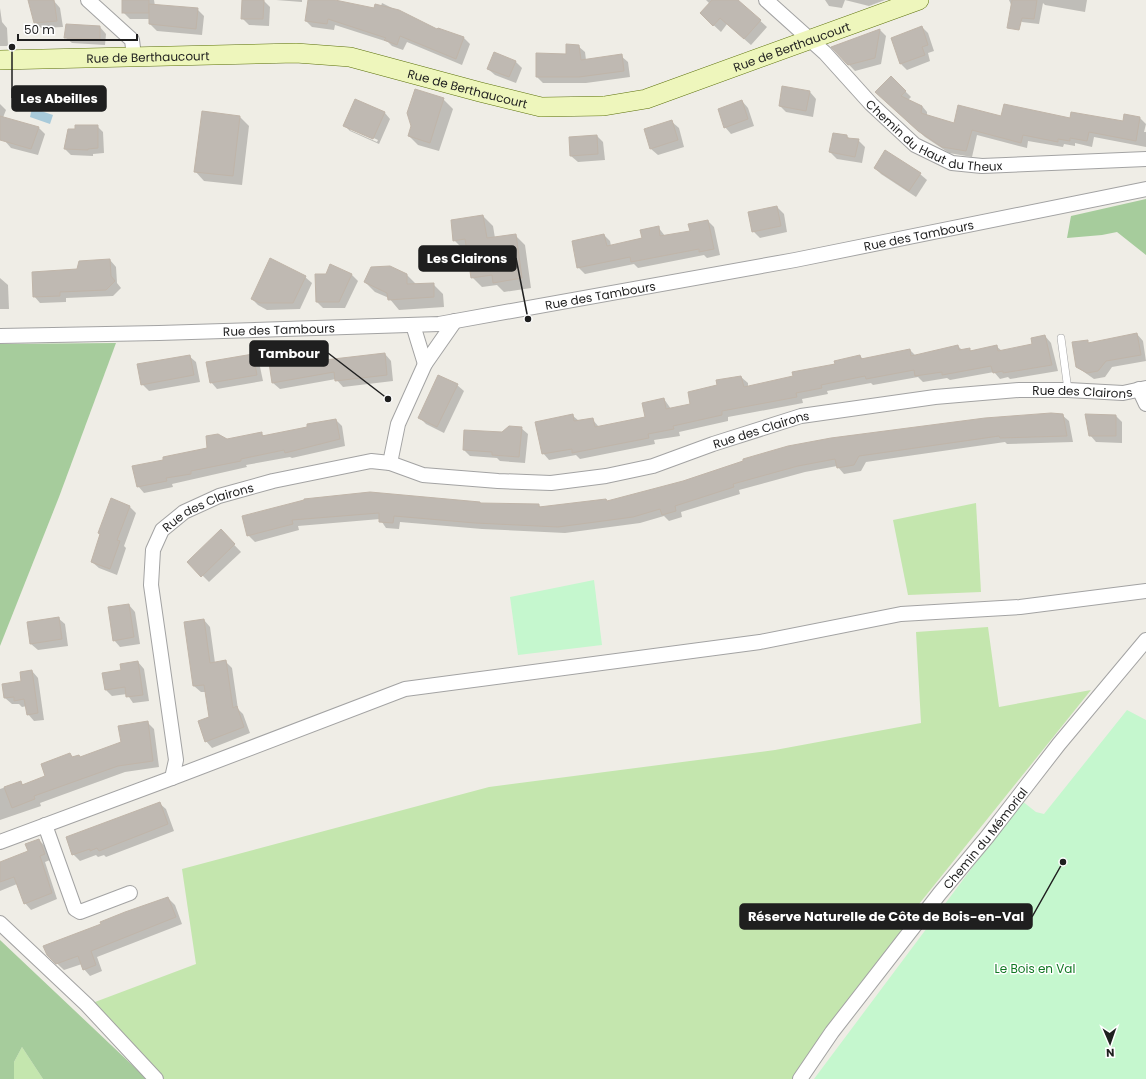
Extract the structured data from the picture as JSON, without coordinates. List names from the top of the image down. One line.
{"streets":{"main road":["Rue de Berthaucourt"],"street":["Chemin du Haut du Theux","Rue des Tambours","Rue des Clairons","Chemin du Mémorial"]},"crossings":[["Rue de Berthaucourt","Chemin du Haut du Theux"]],"parks":["Le Bois en Val"],"places":["Les Abeilles","Les Clairons","Tambour","Réserve Naturelle de Côte de Bois-en-Val"],"scale_bar":"50 m","north":"bottom"}
